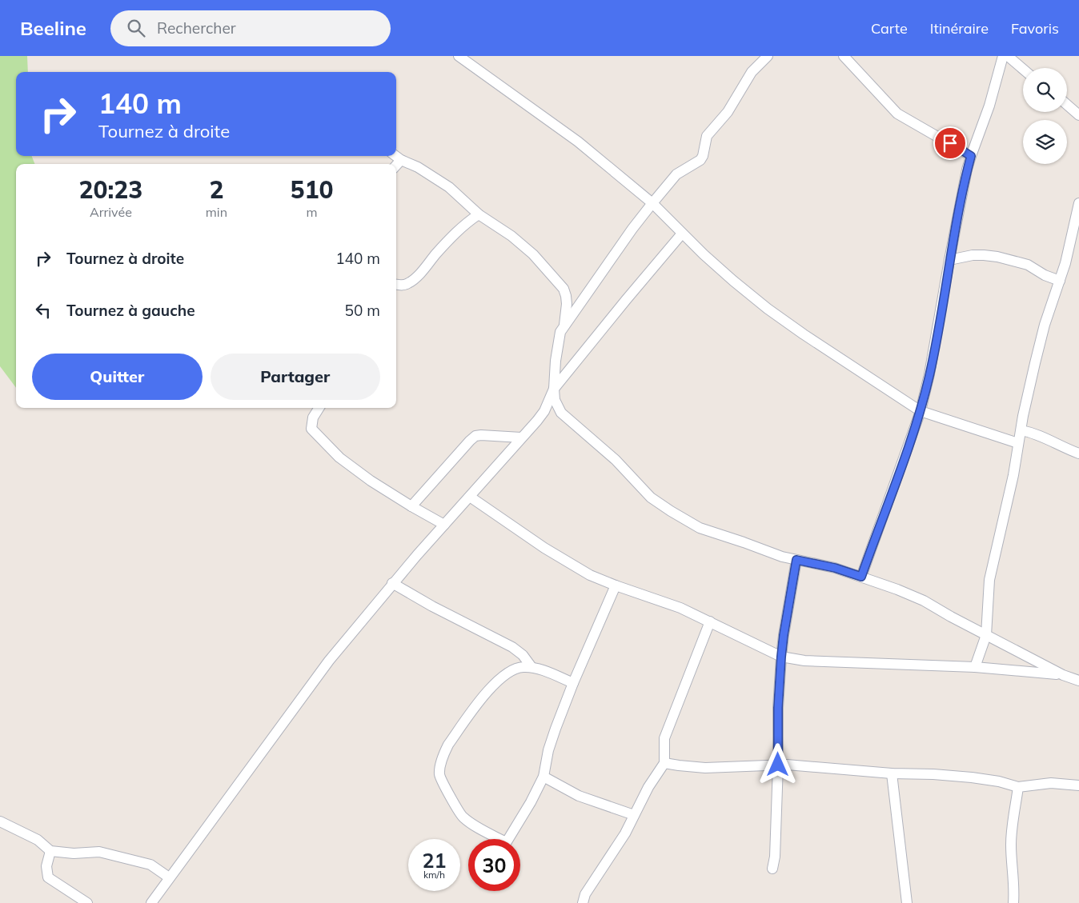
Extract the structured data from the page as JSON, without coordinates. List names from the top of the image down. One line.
{"page":{"header":"Beeline","search":"Rechercher","nav":["Carte","Itinéraire","Favoris"],"turn":["140 m","Tournez à droite"],"eta":["20:23","Arrivée","2","min","510","m"],"list":[{"name":"Tournez à droite","value":"140 m"},{"name":"Tournez à gauche","value":"50 m"}],"buttons":["Quitter","Partager"],"speed":"21 km/h","limit":"30"}}
